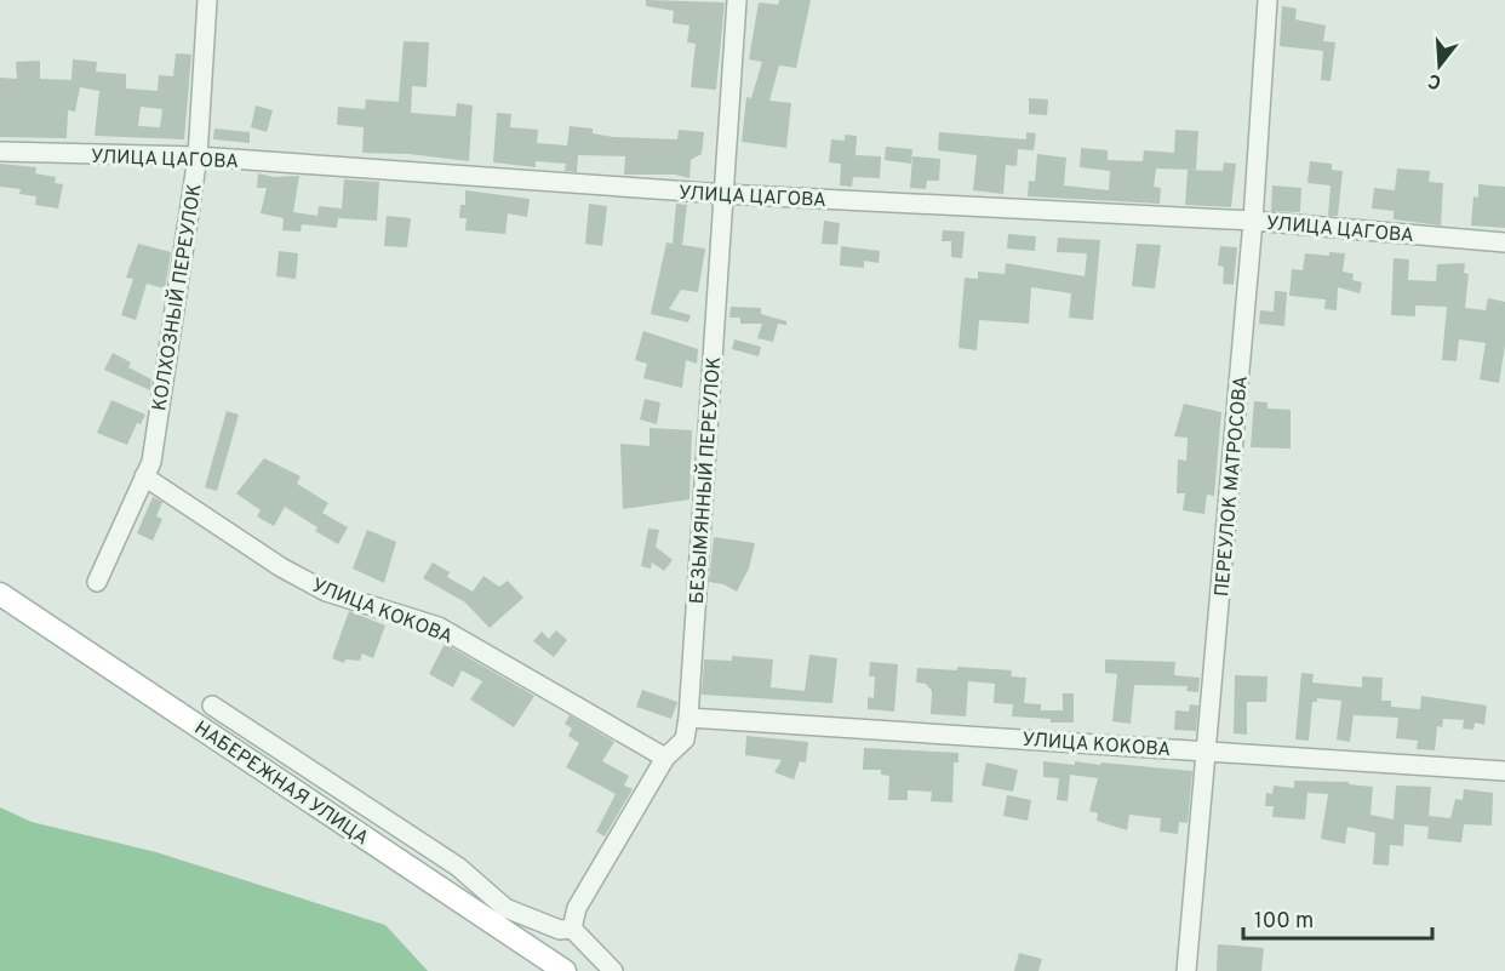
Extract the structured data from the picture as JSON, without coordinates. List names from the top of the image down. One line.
{"streets":{"main road":["НАБЕРЕЖНАЯ УЛИЦА"],"street":["УЛИЦА ЦАГОВА","КОЛХОЗНЫЙ ПЕРЕУЛОК","БЕЗЫМЯННЫЙ ПЕРЕУЛОК","ПЕРЕУЛОК МАТРОСОВА","УЛИЦА КОКОВА"]},"crossings":[["УЛИЦА ЦАГОВА","КОЛХОЗНЫЙ ПЕРЕУЛОК"],["УЛИЦА ЦАГОВА","БЕЗЫМЯННЫЙ ПЕРЕУЛОК"],["УЛИЦА ЦАГОВА","ПЕРЕУЛОК МАТРОСОВА"],["КОЛХОЗНЫЙ ПЕРЕУЛОК","УЛИЦА КОКОВА"],["БЕЗЫМЯННЫЙ ПЕРЕУЛОК","УЛИЦА КОКОВА"],["ПЕРЕУЛОК МАТРОСОВА","УЛИЦА КОКОВА"]],"scale_bar":"100 m","north":"bottom"}
